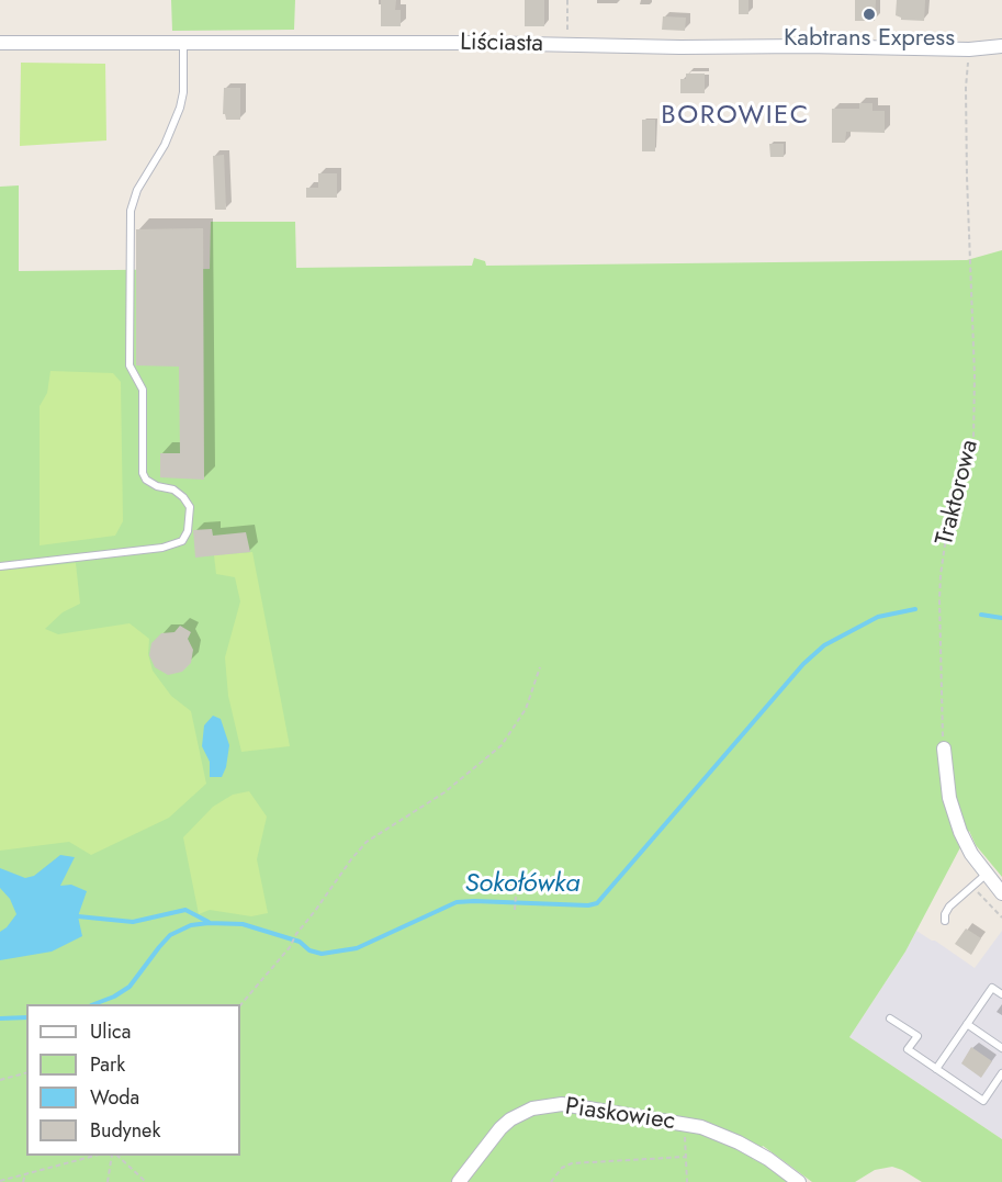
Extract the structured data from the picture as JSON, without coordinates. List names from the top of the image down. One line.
{"streets":{"street":["Liściasta","Piaskowiec"],"path":["Traktorowa"]},"districts":["BOROWIEC"],"water":["Sokołówka"],"places":["Kabtrans Express"],"legend":["Ulica","Park","Woda","Budynek"]}
